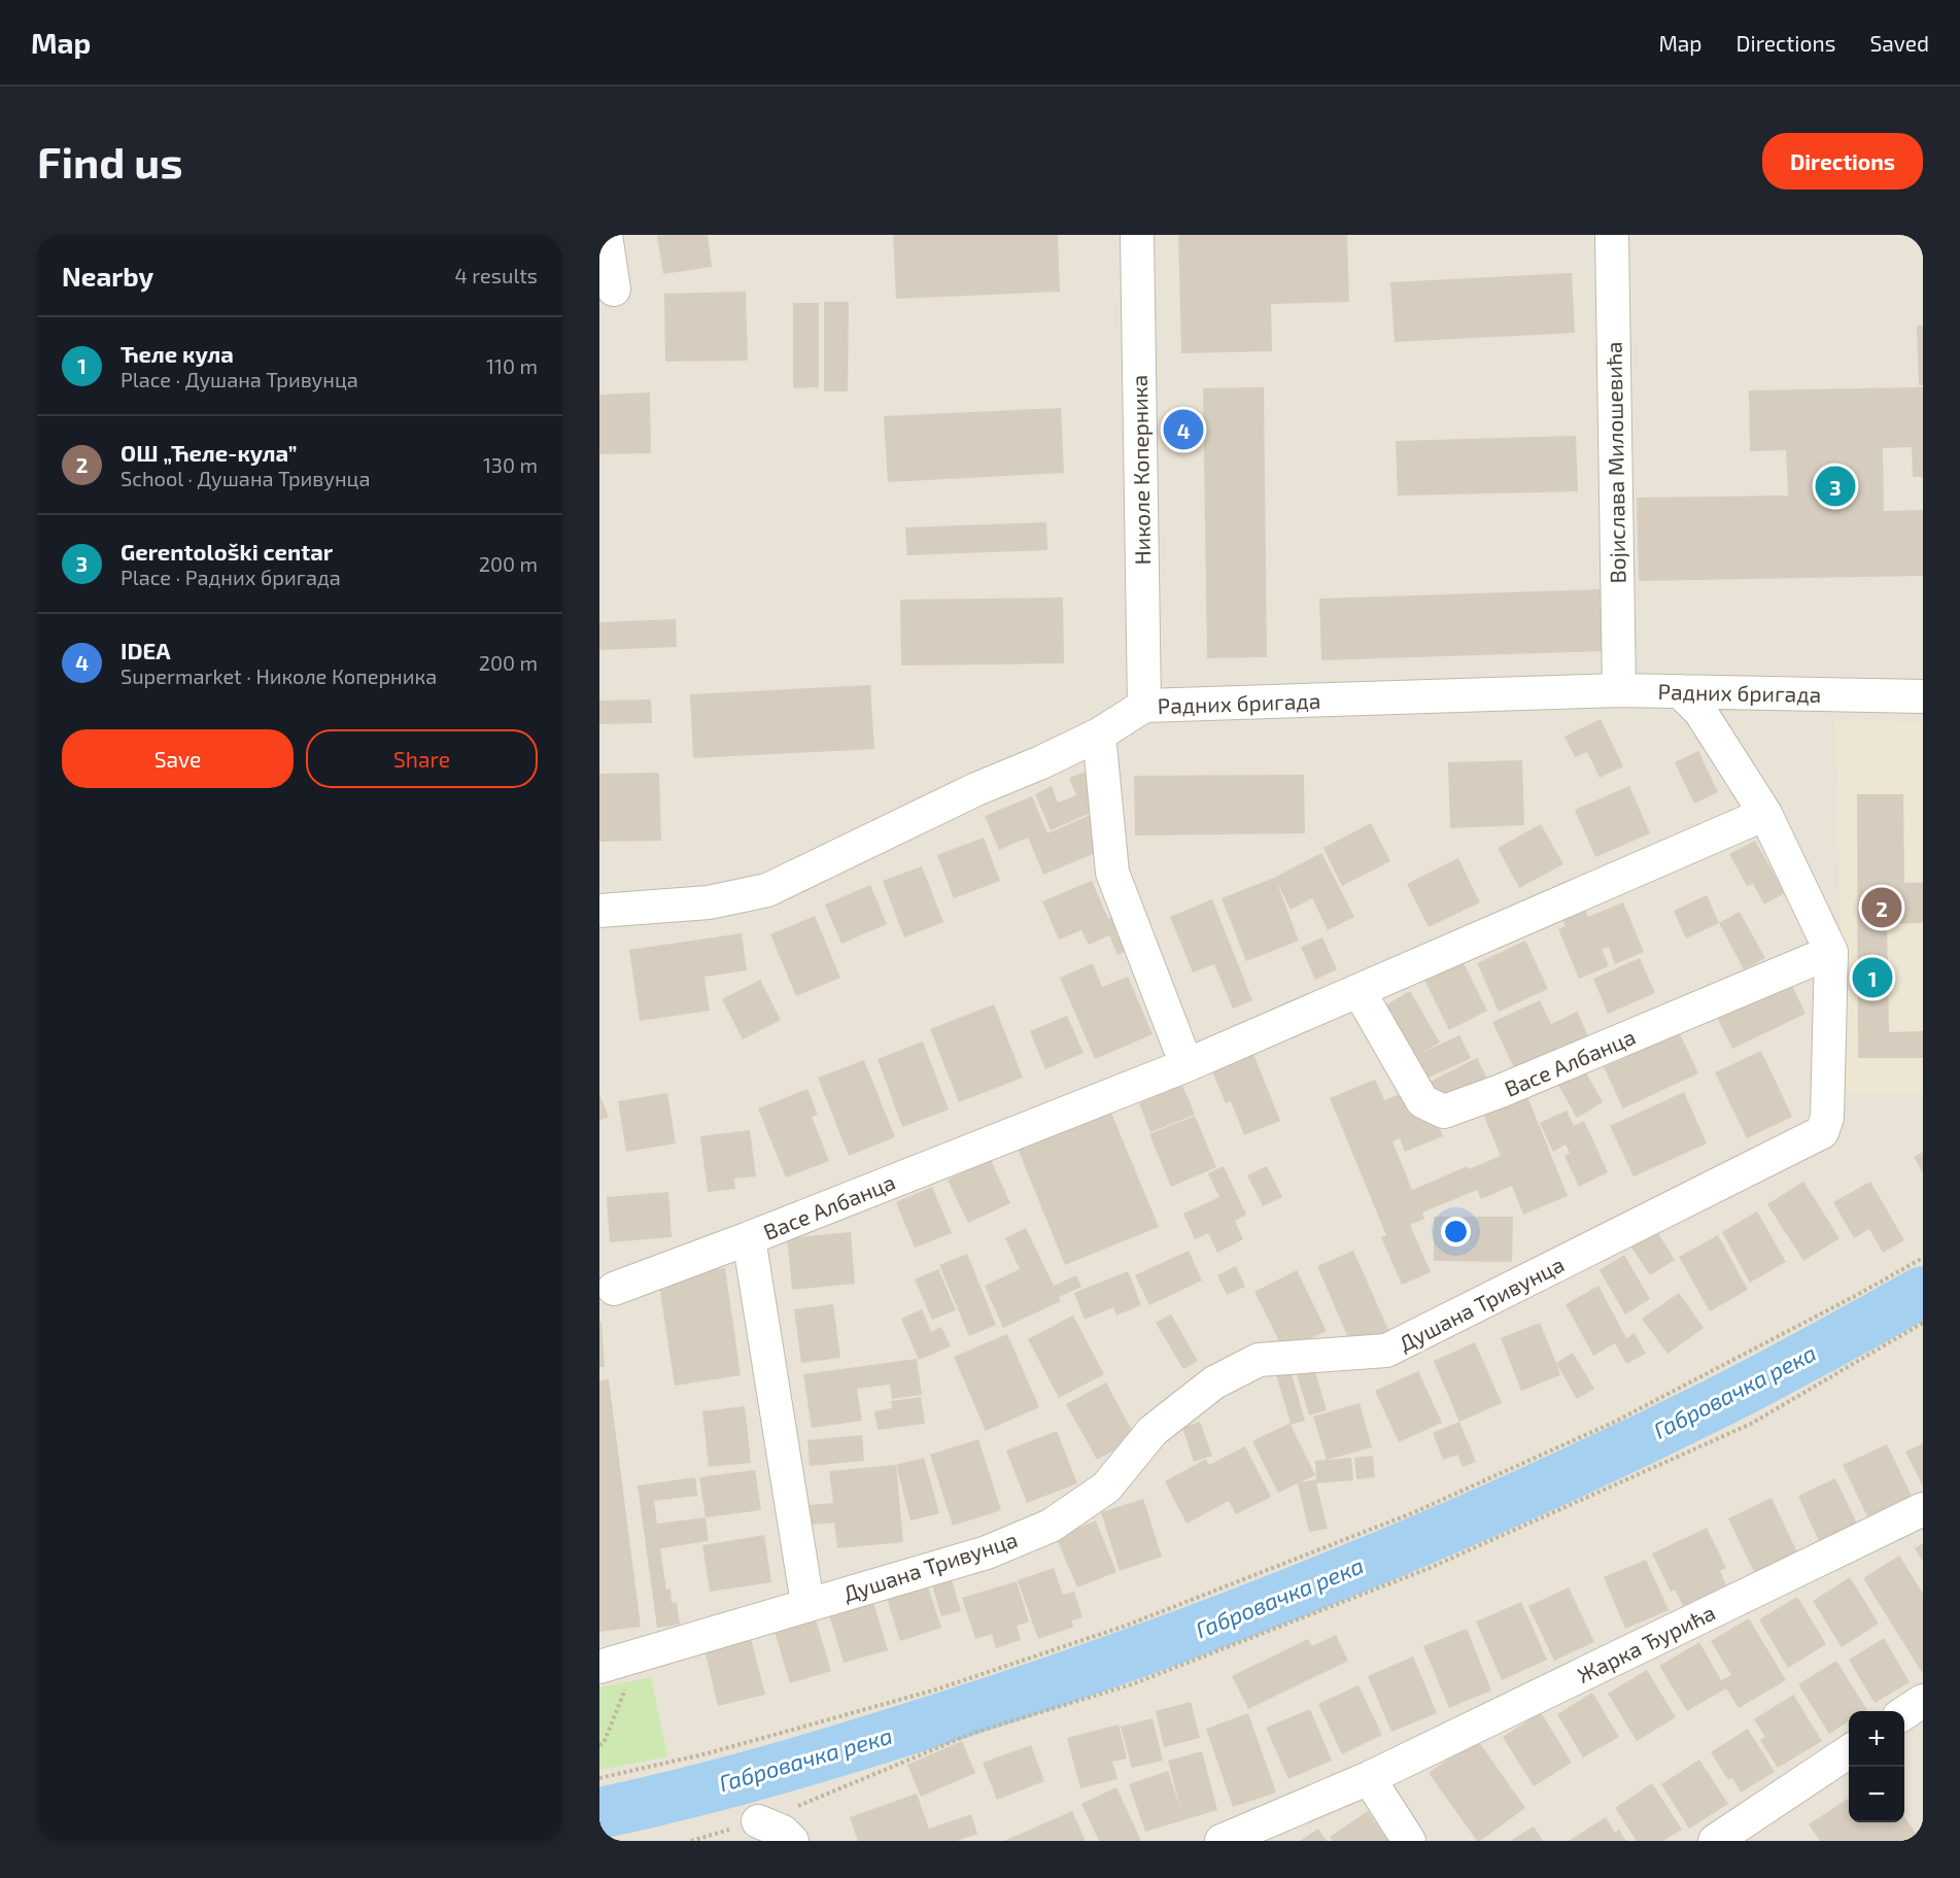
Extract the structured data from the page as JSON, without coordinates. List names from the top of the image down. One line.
{"streets":{"street":["Војислава Милошевића","Николе Коперника","Радних бригада","Васе Албанца","Душана Тривунца","Жарка Ђурића"]},"crossings":[["Војислава Милошевића","Радних бригада"],["Николе Коперника","Радних бригада"],["Радних бригада","Душана Тривунца"],["Васе Албанца","Душана Тривунца"]],"water":["Габровачка река"],"page":{"header":"Map","nav":["Map","Directions","Saved"],"buttons":["Directions",["Save","Share"]],"title":"Find us","heading":["Nearby","4 results"],"list":[{"mark":"1","name":"Ћеле кула","note":"Place · Душана Тривунца","value":"110 m"},{"mark":"2","name":"ОШ „Ћеле-кула”","note":"School · Душана Тривунца","value":"130 m"},{"mark":"3","name":"Gerentološki centar","note":"Place · Радних бригада","value":"200 m"},{"mark":"4","name":"IDEA","note":"Supermarket · Николе Коперника","value":"200 m"}],"pins":["4","3","2","1"],"map_buttons":["+","−"]}}
